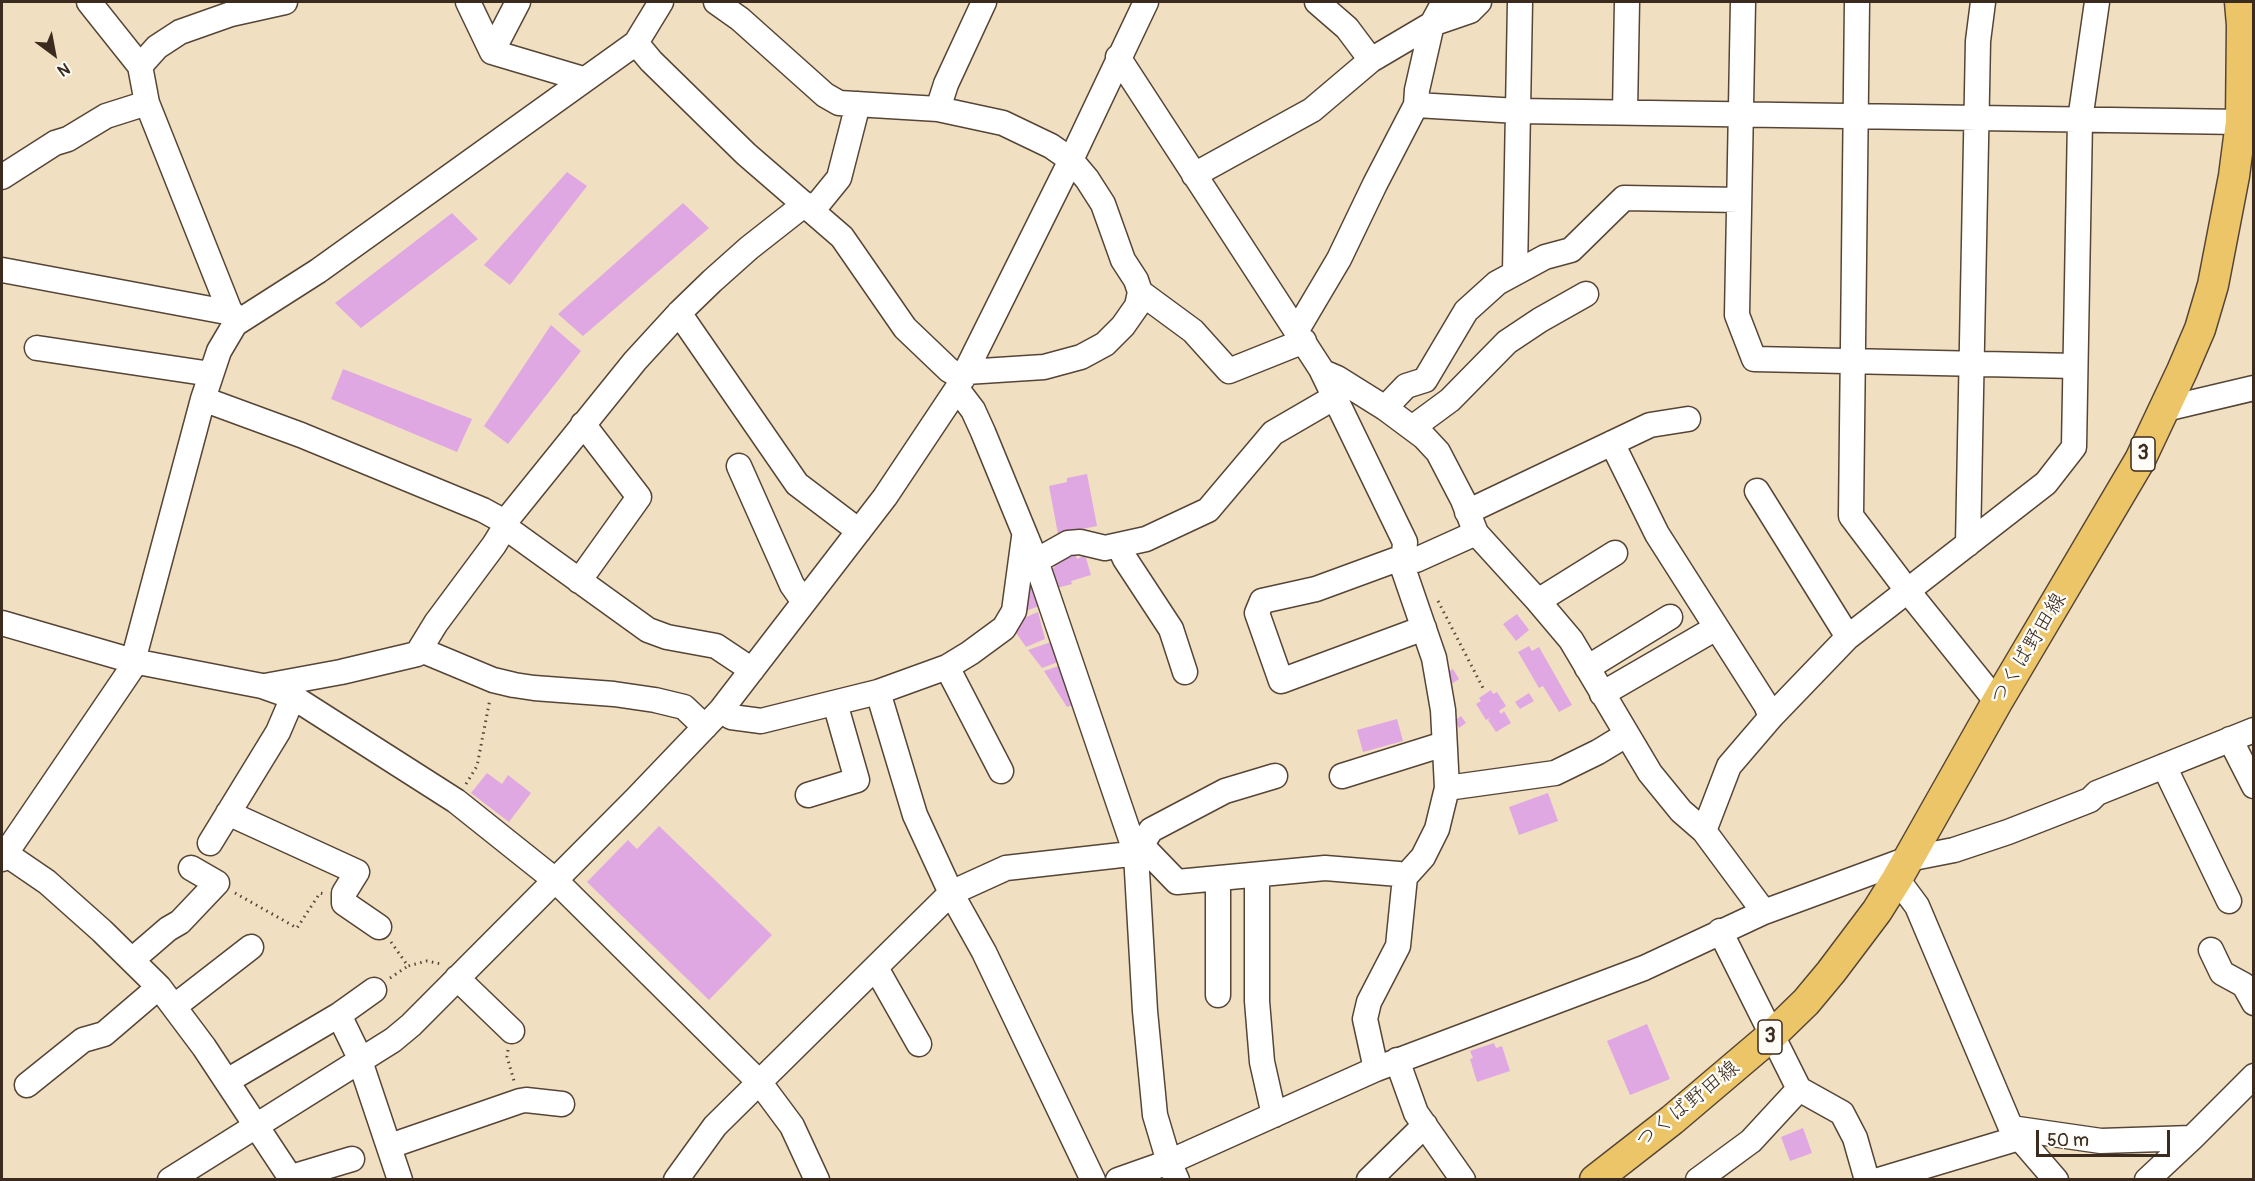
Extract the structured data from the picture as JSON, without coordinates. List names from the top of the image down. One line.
{"streets":{"main road":["3","つくば野田線"]},"scale_bar":"50 m","north":"bottom right"}
